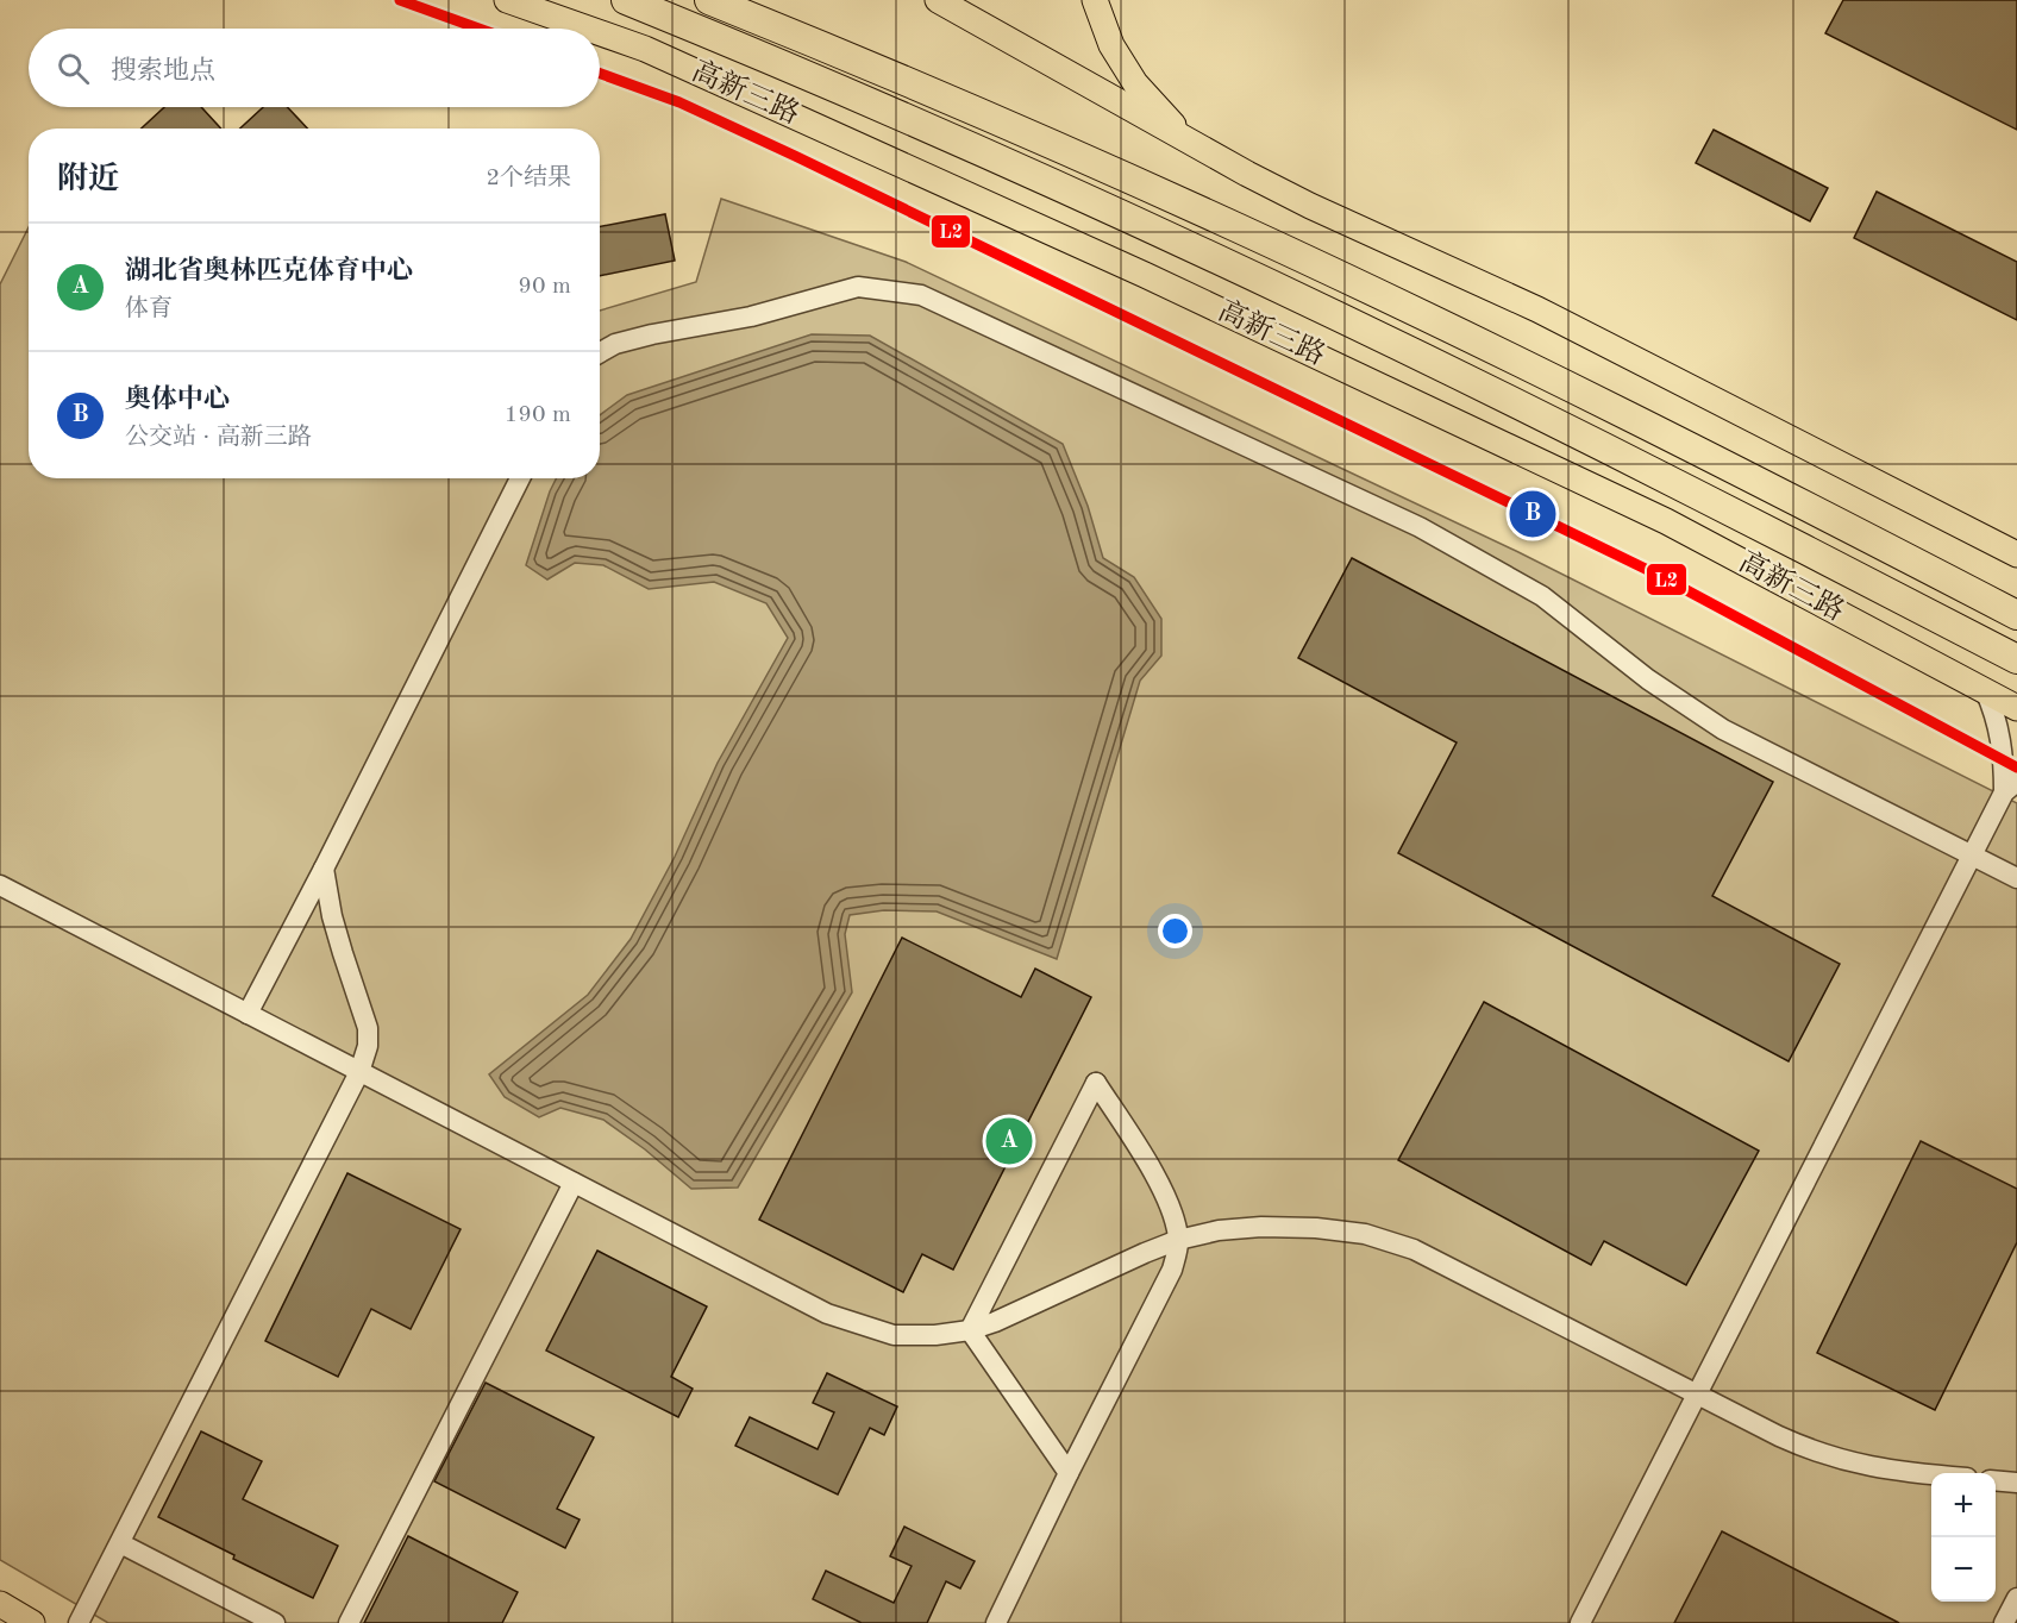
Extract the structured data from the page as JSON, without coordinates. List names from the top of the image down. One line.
{"streets":{"highway":["高新三路"]},"lines":["transit line L2"],"page":{"search":"搜索地点","heading":["附近","2个结果"],"list":[{"mark":"A","name":"湖北省奥林匹克体育中心","note":"体育","value":"90 m"},{"mark":"B","name":"奥体中心","note":"公交站 · 高新三路","value":"190 m"}],"pins":["B","A"],"map_buttons":["+","−"]}}
